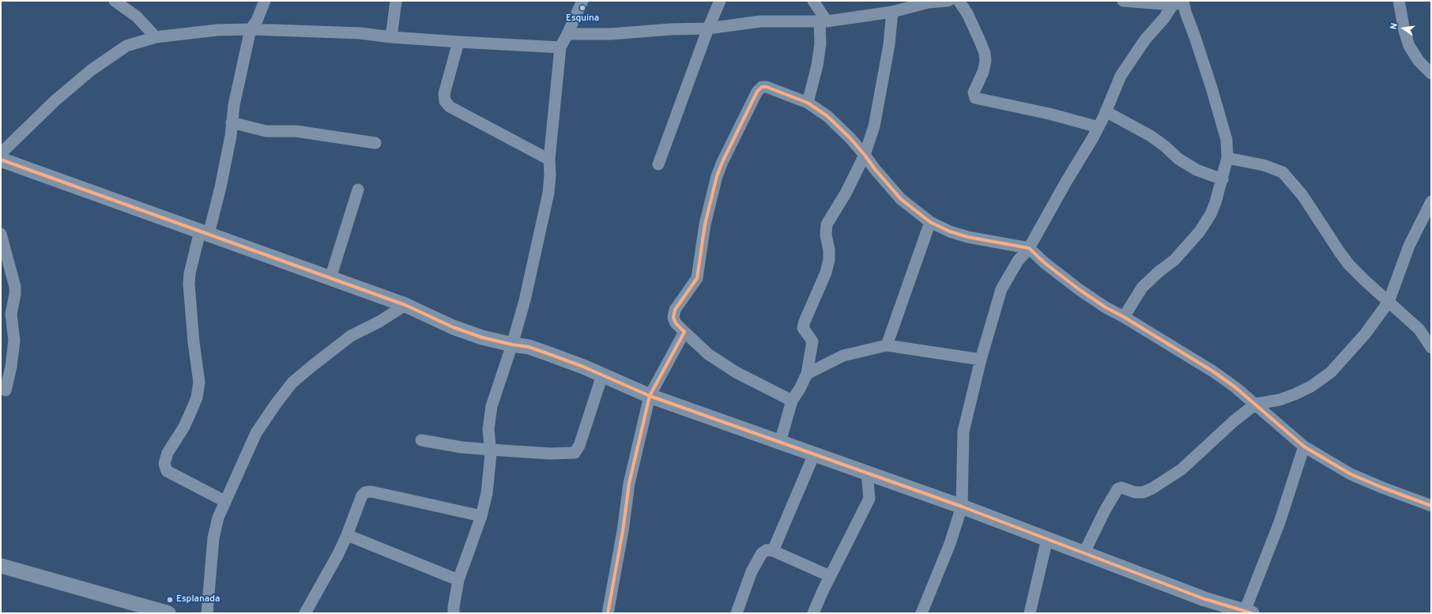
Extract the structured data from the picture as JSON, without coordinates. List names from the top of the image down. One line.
{"places":["Esquina","Esplanada"],"north":"left"}
